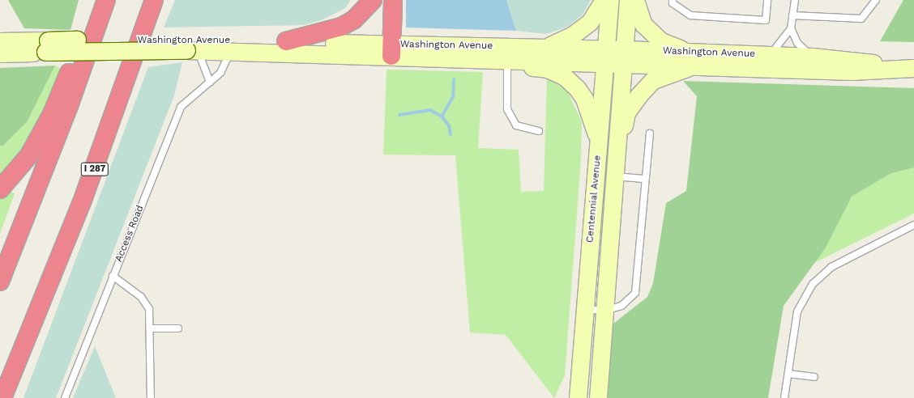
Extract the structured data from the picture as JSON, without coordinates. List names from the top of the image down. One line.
{"streets":{"highway":["I 287"],"main road":["Washington Avenue","Centennial Avenue"],"lane":["Access Road"]},"crossings":[["Washington Avenue","Centennial Avenue"],["Washington Avenue","Access Road"]]}
